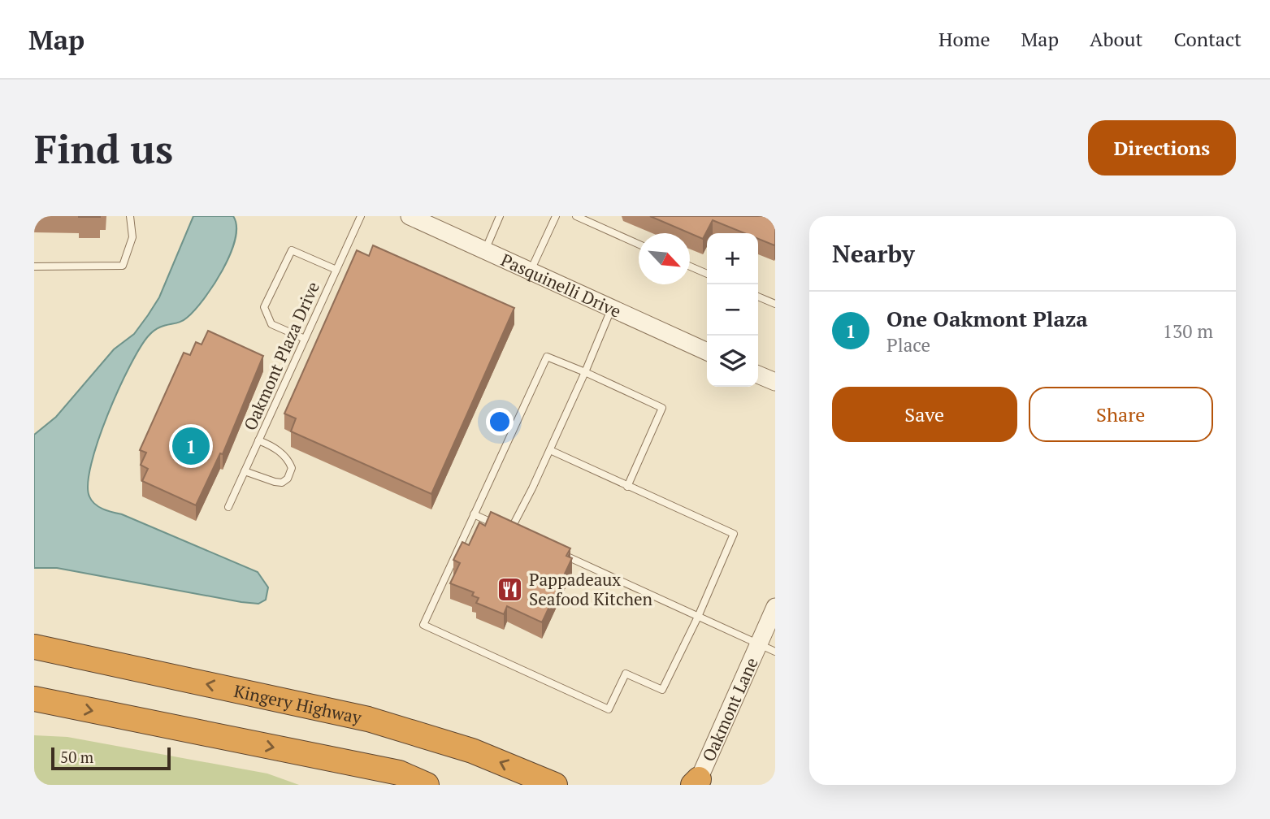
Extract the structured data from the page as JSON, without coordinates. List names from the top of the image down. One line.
{"streets":{"highway":["Kingery Highway"],"street":["Pasquinelli Drive","Oakmont Lane"],"lane":["Oakmont Plaza Drive"]},"places":{"restaurant":["Pappadeaux Seafood Kitchen"]},"scale_bar":"50 m","north":"bottom right","page":{"header":"Map","nav":["Home","Map","About","Contact"],"buttons":["Directions",["Save","Share"]],"title":"Find us","heading":"Nearby","map_buttons":["+","−"],"list":[{"mark":"1","name":"One Oakmont Plaza","note":"Place","value":"130 m"}],"pins":"1","scale":"50 m"}}
